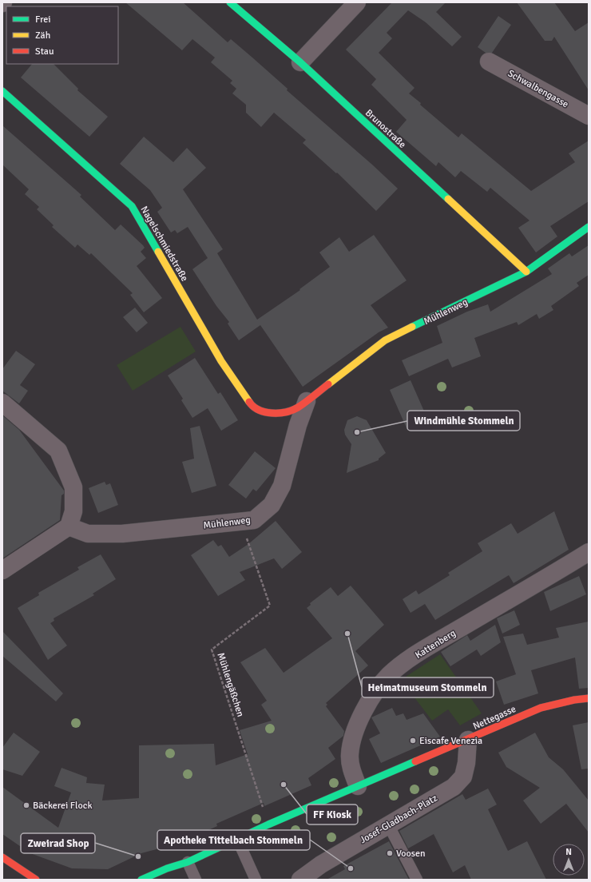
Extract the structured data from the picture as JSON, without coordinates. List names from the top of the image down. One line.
{"streets":{"street":["Schwalbengasse","Brunostraße","Nagelschmiedstraße","Mühlenweg","Kattenberg","Nettegasse","Josef-Gladbach-Platz"],"path":["Mühlengäßchen"]},"crossings":[["Brunostraße","Mühlenweg"],["Nagelschmiedstraße","Mühlenweg"],["Mühlenweg","Mühlengäßchen"],["Kattenberg","Nettegasse"],["Nettegasse","Josef-Gladbach-Platz"]],"places":["Windmühle Stommeln","Heimatmuseum Stommeln","Eiscafe Venezia","FF Kiosk","Bäckerei Flock","Voosen","Zweirad Shop","Apotheke Tittelbach Stommeln"],"legend":["Frei","Zäh","Stau"],"north":"top"}
